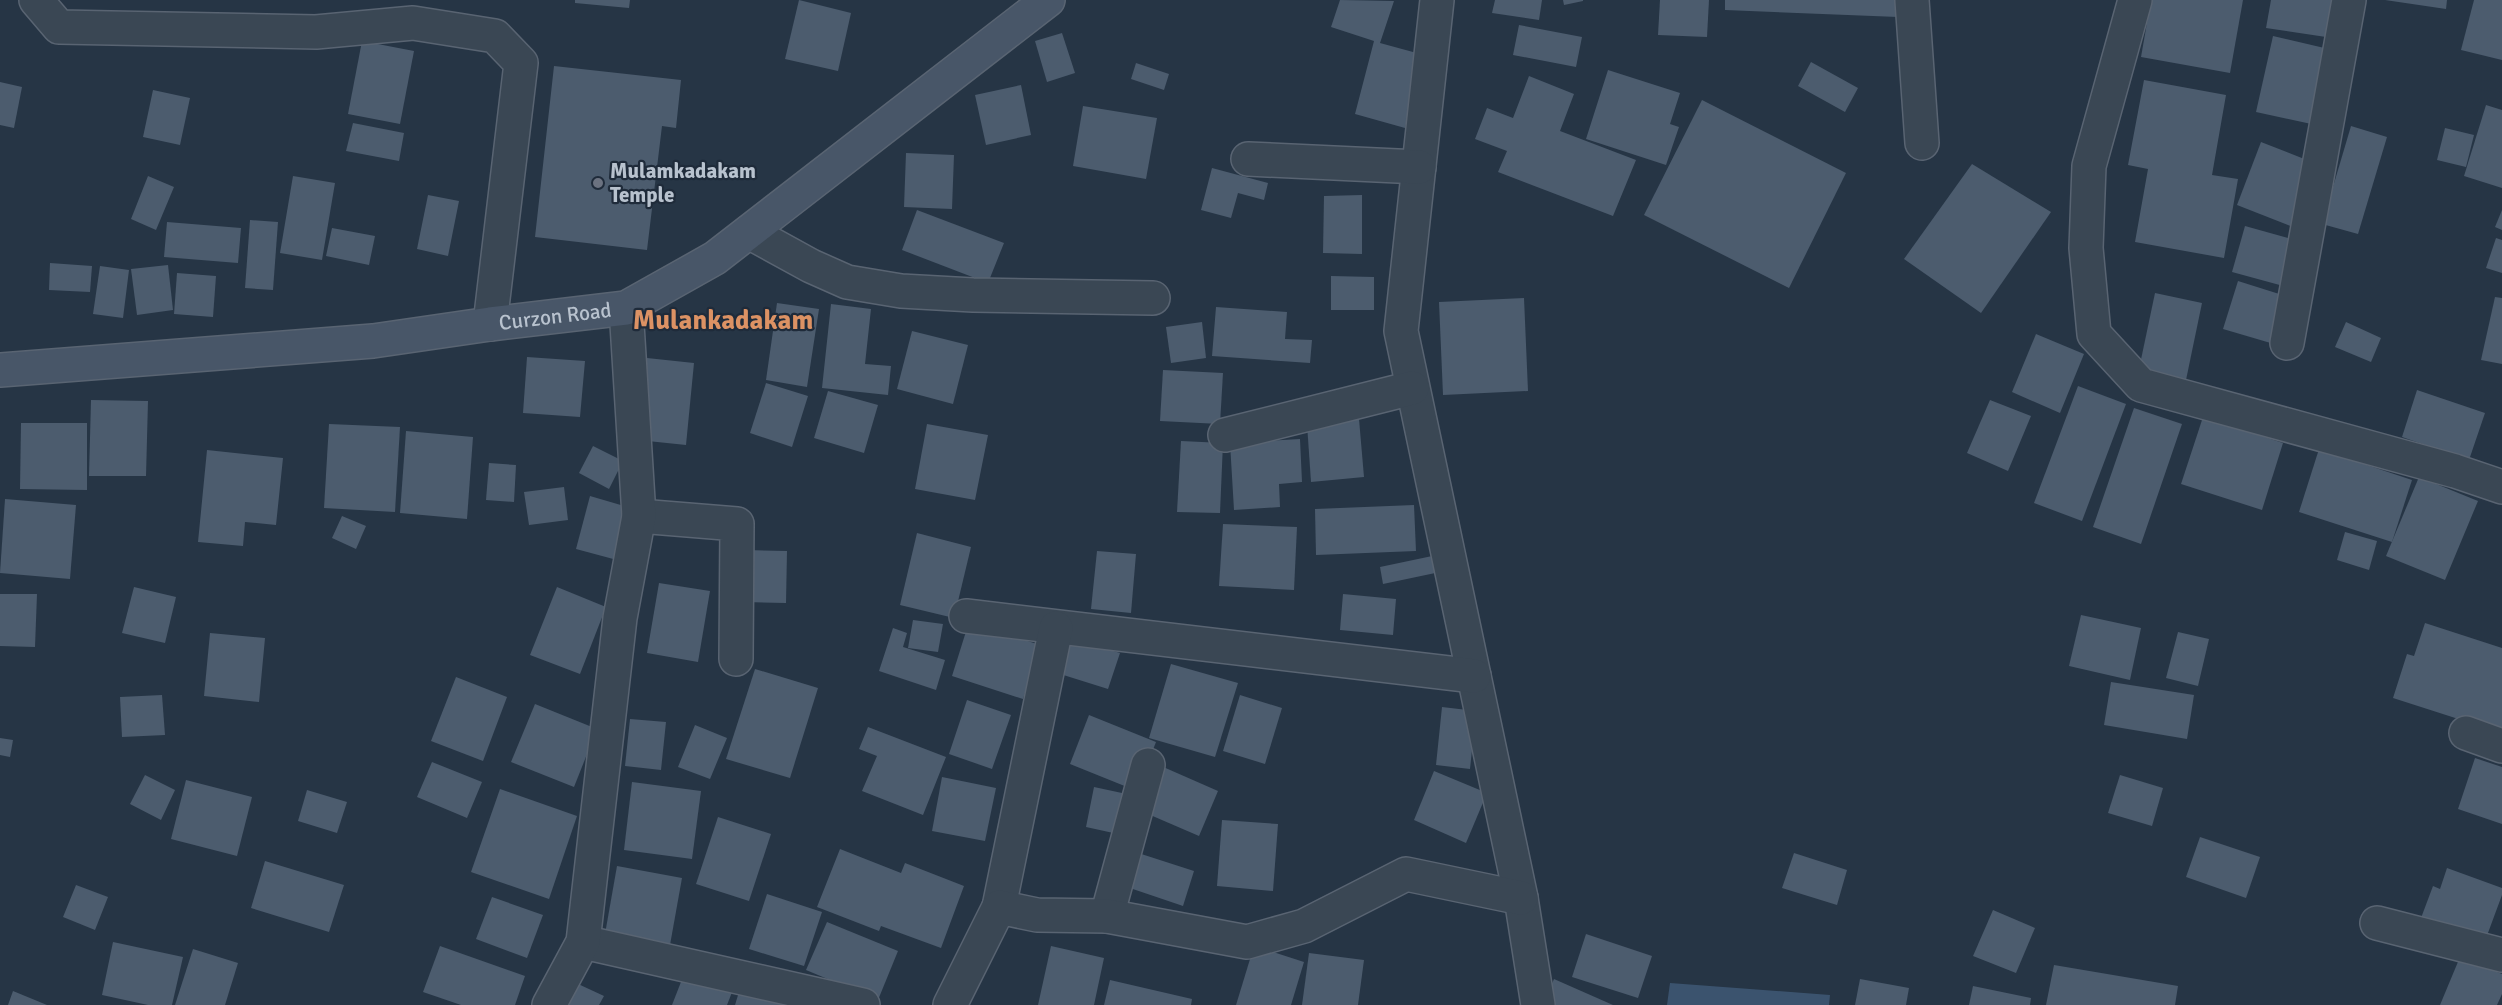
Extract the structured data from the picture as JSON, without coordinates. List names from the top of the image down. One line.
{"streets":{"main road":["Curzon Road"]},"districts":["Mulankadakam"],"places":["Mulamkadakam Temple"]}
